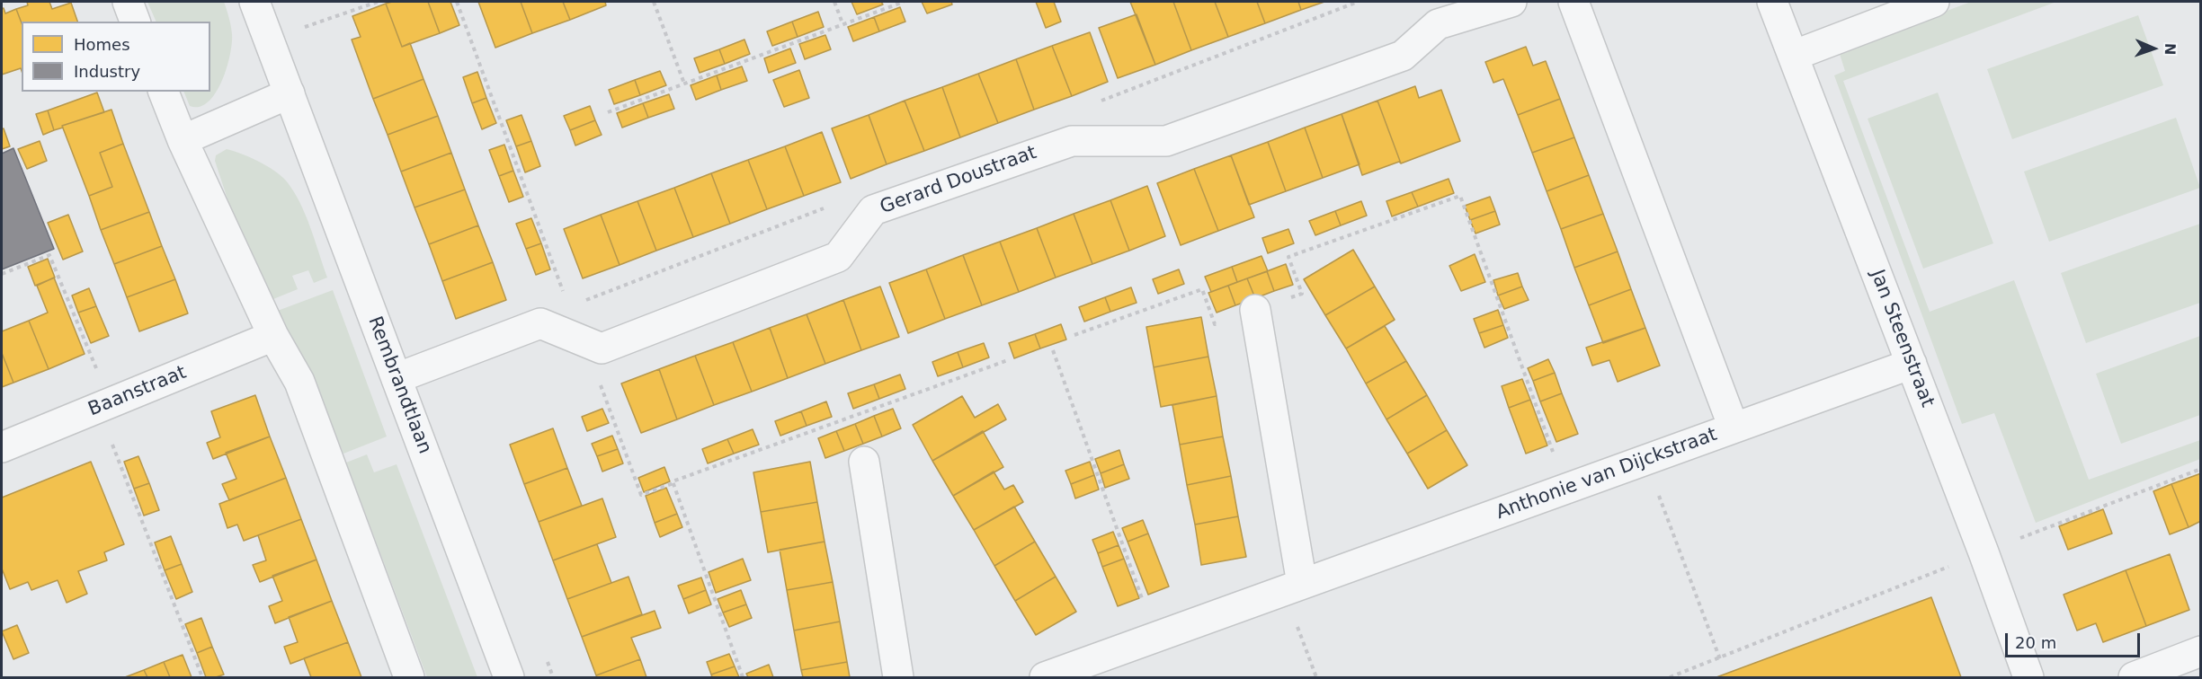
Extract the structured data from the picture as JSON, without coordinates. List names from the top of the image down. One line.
{"streets":{"street":["Gerard Doustraat","Jan Steenstraat","Rembrandtlaan","Baanstraat","Anthonie van Dijckstraat"]},"crossings":[["Gerard Doustraat","Rembrandtlaan"],["Jan Steenstraat","Anthonie van Dijckstraat"]],"legend":["Homes","Industry"],"scale_bar":"20 m","north":"right"}
